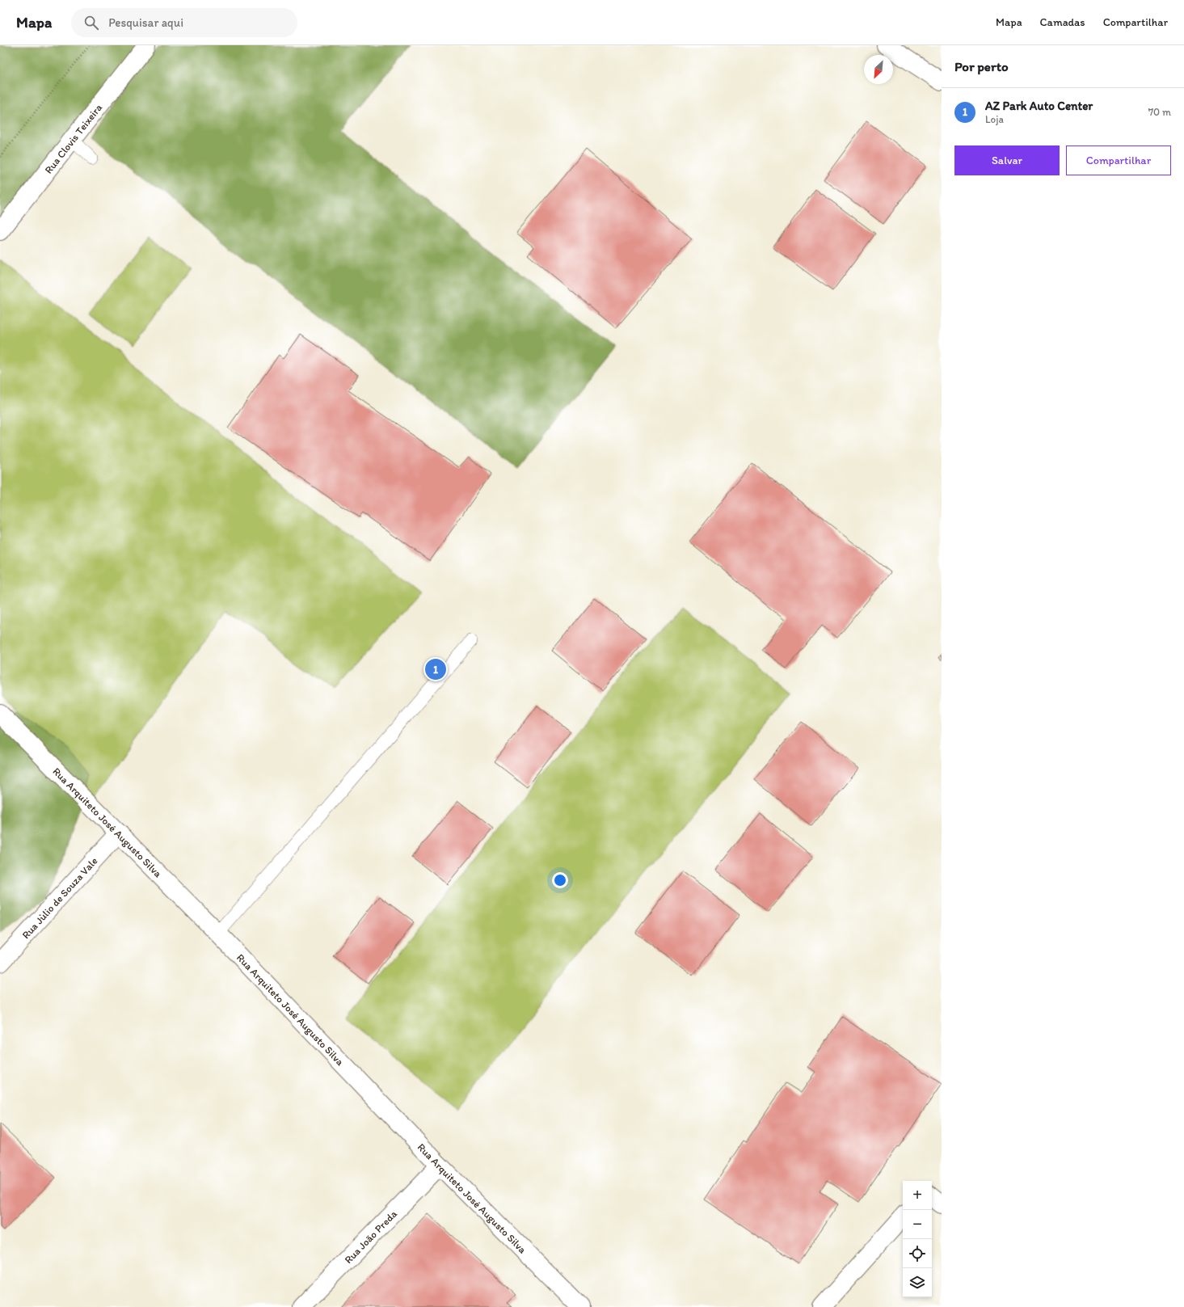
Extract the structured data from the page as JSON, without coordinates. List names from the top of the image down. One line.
{"streets":{"street":["Rua Clovis Teixeira","Rua Arquiteto José Augusto Silva","Rua Jùlio de Souza Vale","Rua João Preda"]},"crossings":[["Rua Arquiteto José Augusto Silva","Rua Jùlio de Souza Vale"],["Rua Arquiteto José Augusto Silva","Rua João Preda"]],"north":"bottom left","page":{"header":"Mapa","search":"Pesquisar aqui","nav":["Mapa","Camadas","Compartilhar"],"heading":"Por perto","list":[{"mark":"1","name":"AZ Park Auto Center","note":"Loja","value":"70 m"}],"buttons":["Salvar","Compartilhar"],"pins":"1","map_buttons":["+","−"]}}
